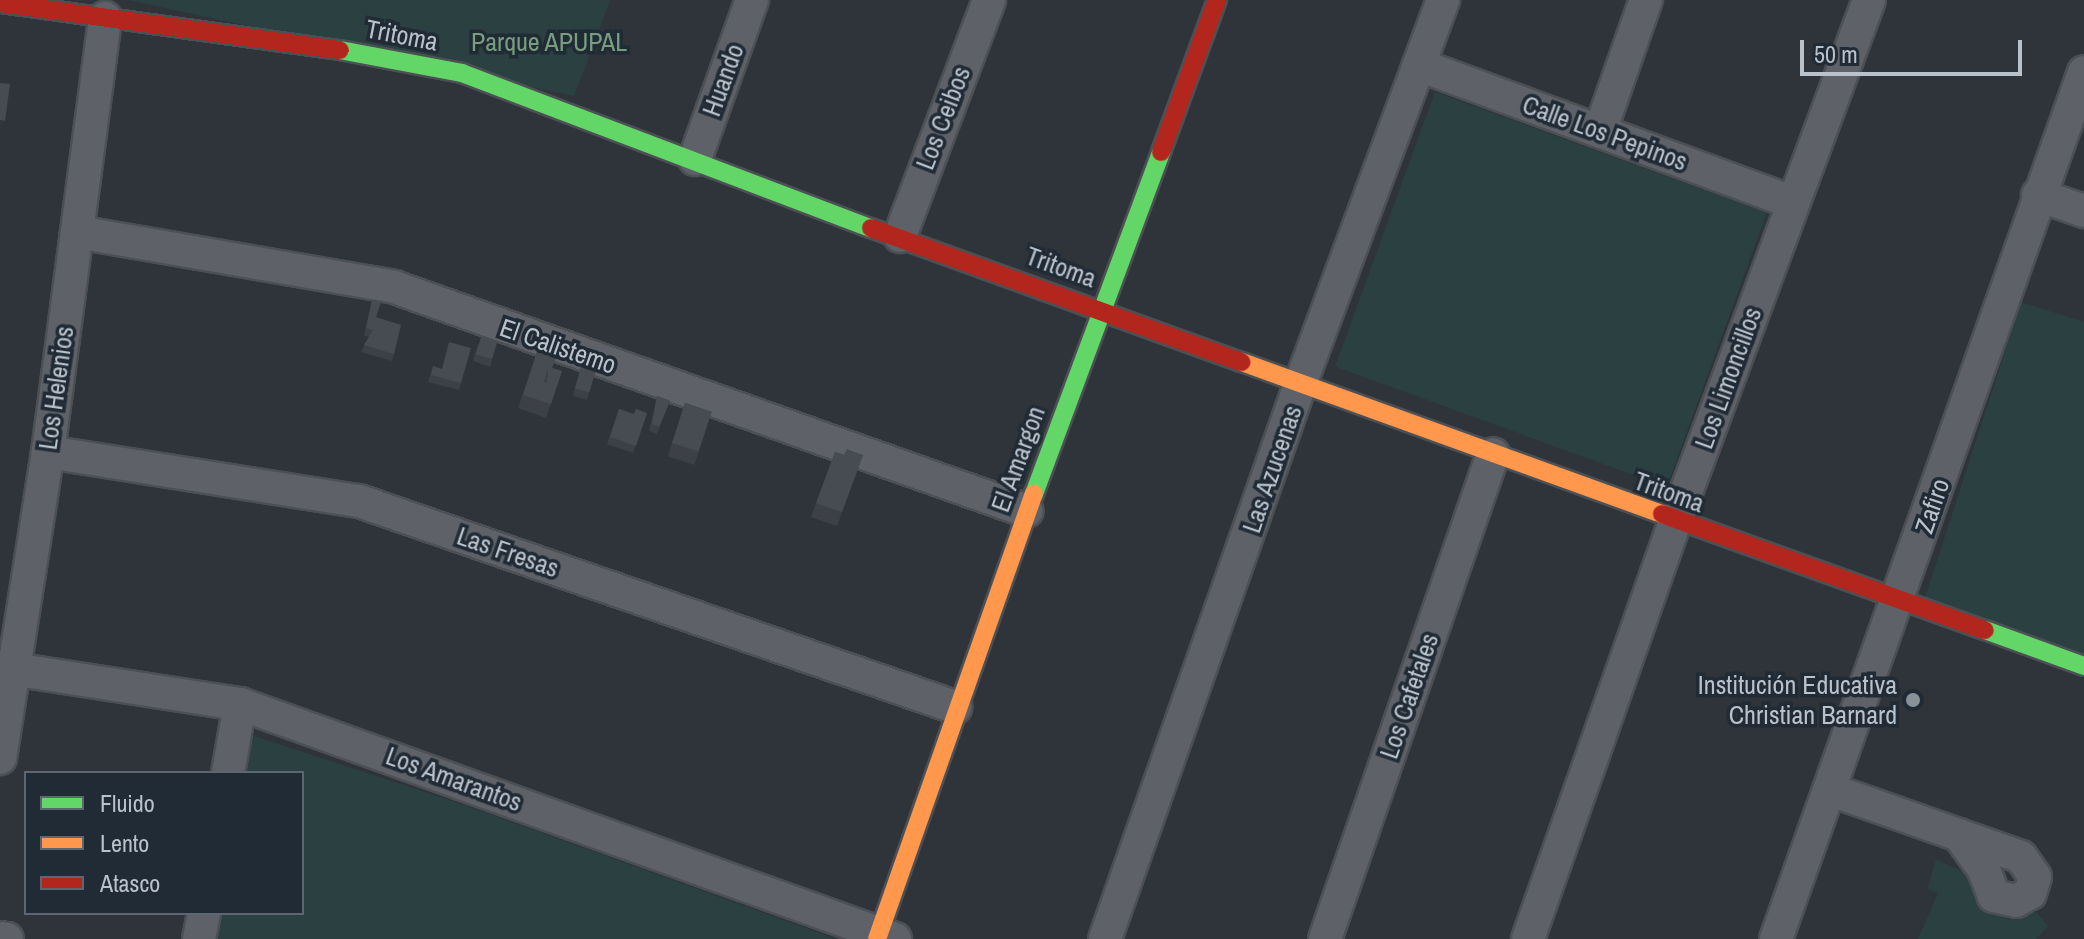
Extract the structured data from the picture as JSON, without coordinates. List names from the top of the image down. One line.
{"streets":{"street":["Tritoma","Huando","Los Ceibos","Calle Los Pepinos","El Calistemo","Los Limoncillos","Los Helenios","El Amargon","Las Azucenas","Zafiro","Las Fresas","Los Cafetales","Los Amarantos"]},"crossings":[["Tritoma","Huando"],["Tritoma","Los Ceibos"],["Tritoma","Los Limoncillos"],["Tritoma","Los Helenios"],["Tritoma","El Amargon"],["Tritoma","Las Azucenas"],["Tritoma","Zafiro"],["Tritoma","Los Cafetales"],["Calle Los Pepinos","Los Limoncillos"],["Calle Los Pepinos","Las Azucenas"],["El Calistemo","Los Helenios"],["El Calistemo","El Amargon"],["Los Helenios","Las Fresas"],["Los Helenios","Los Amarantos"],["El Amargon","Las Fresas"],["El Amargon","Los Amarantos"]],"parks":["Parque APUPAL"],"places":["Institución Educativa Christian Barnard"],"legend":["Fluido","Lento","Atasco"],"scale_bar":"50 m"}
